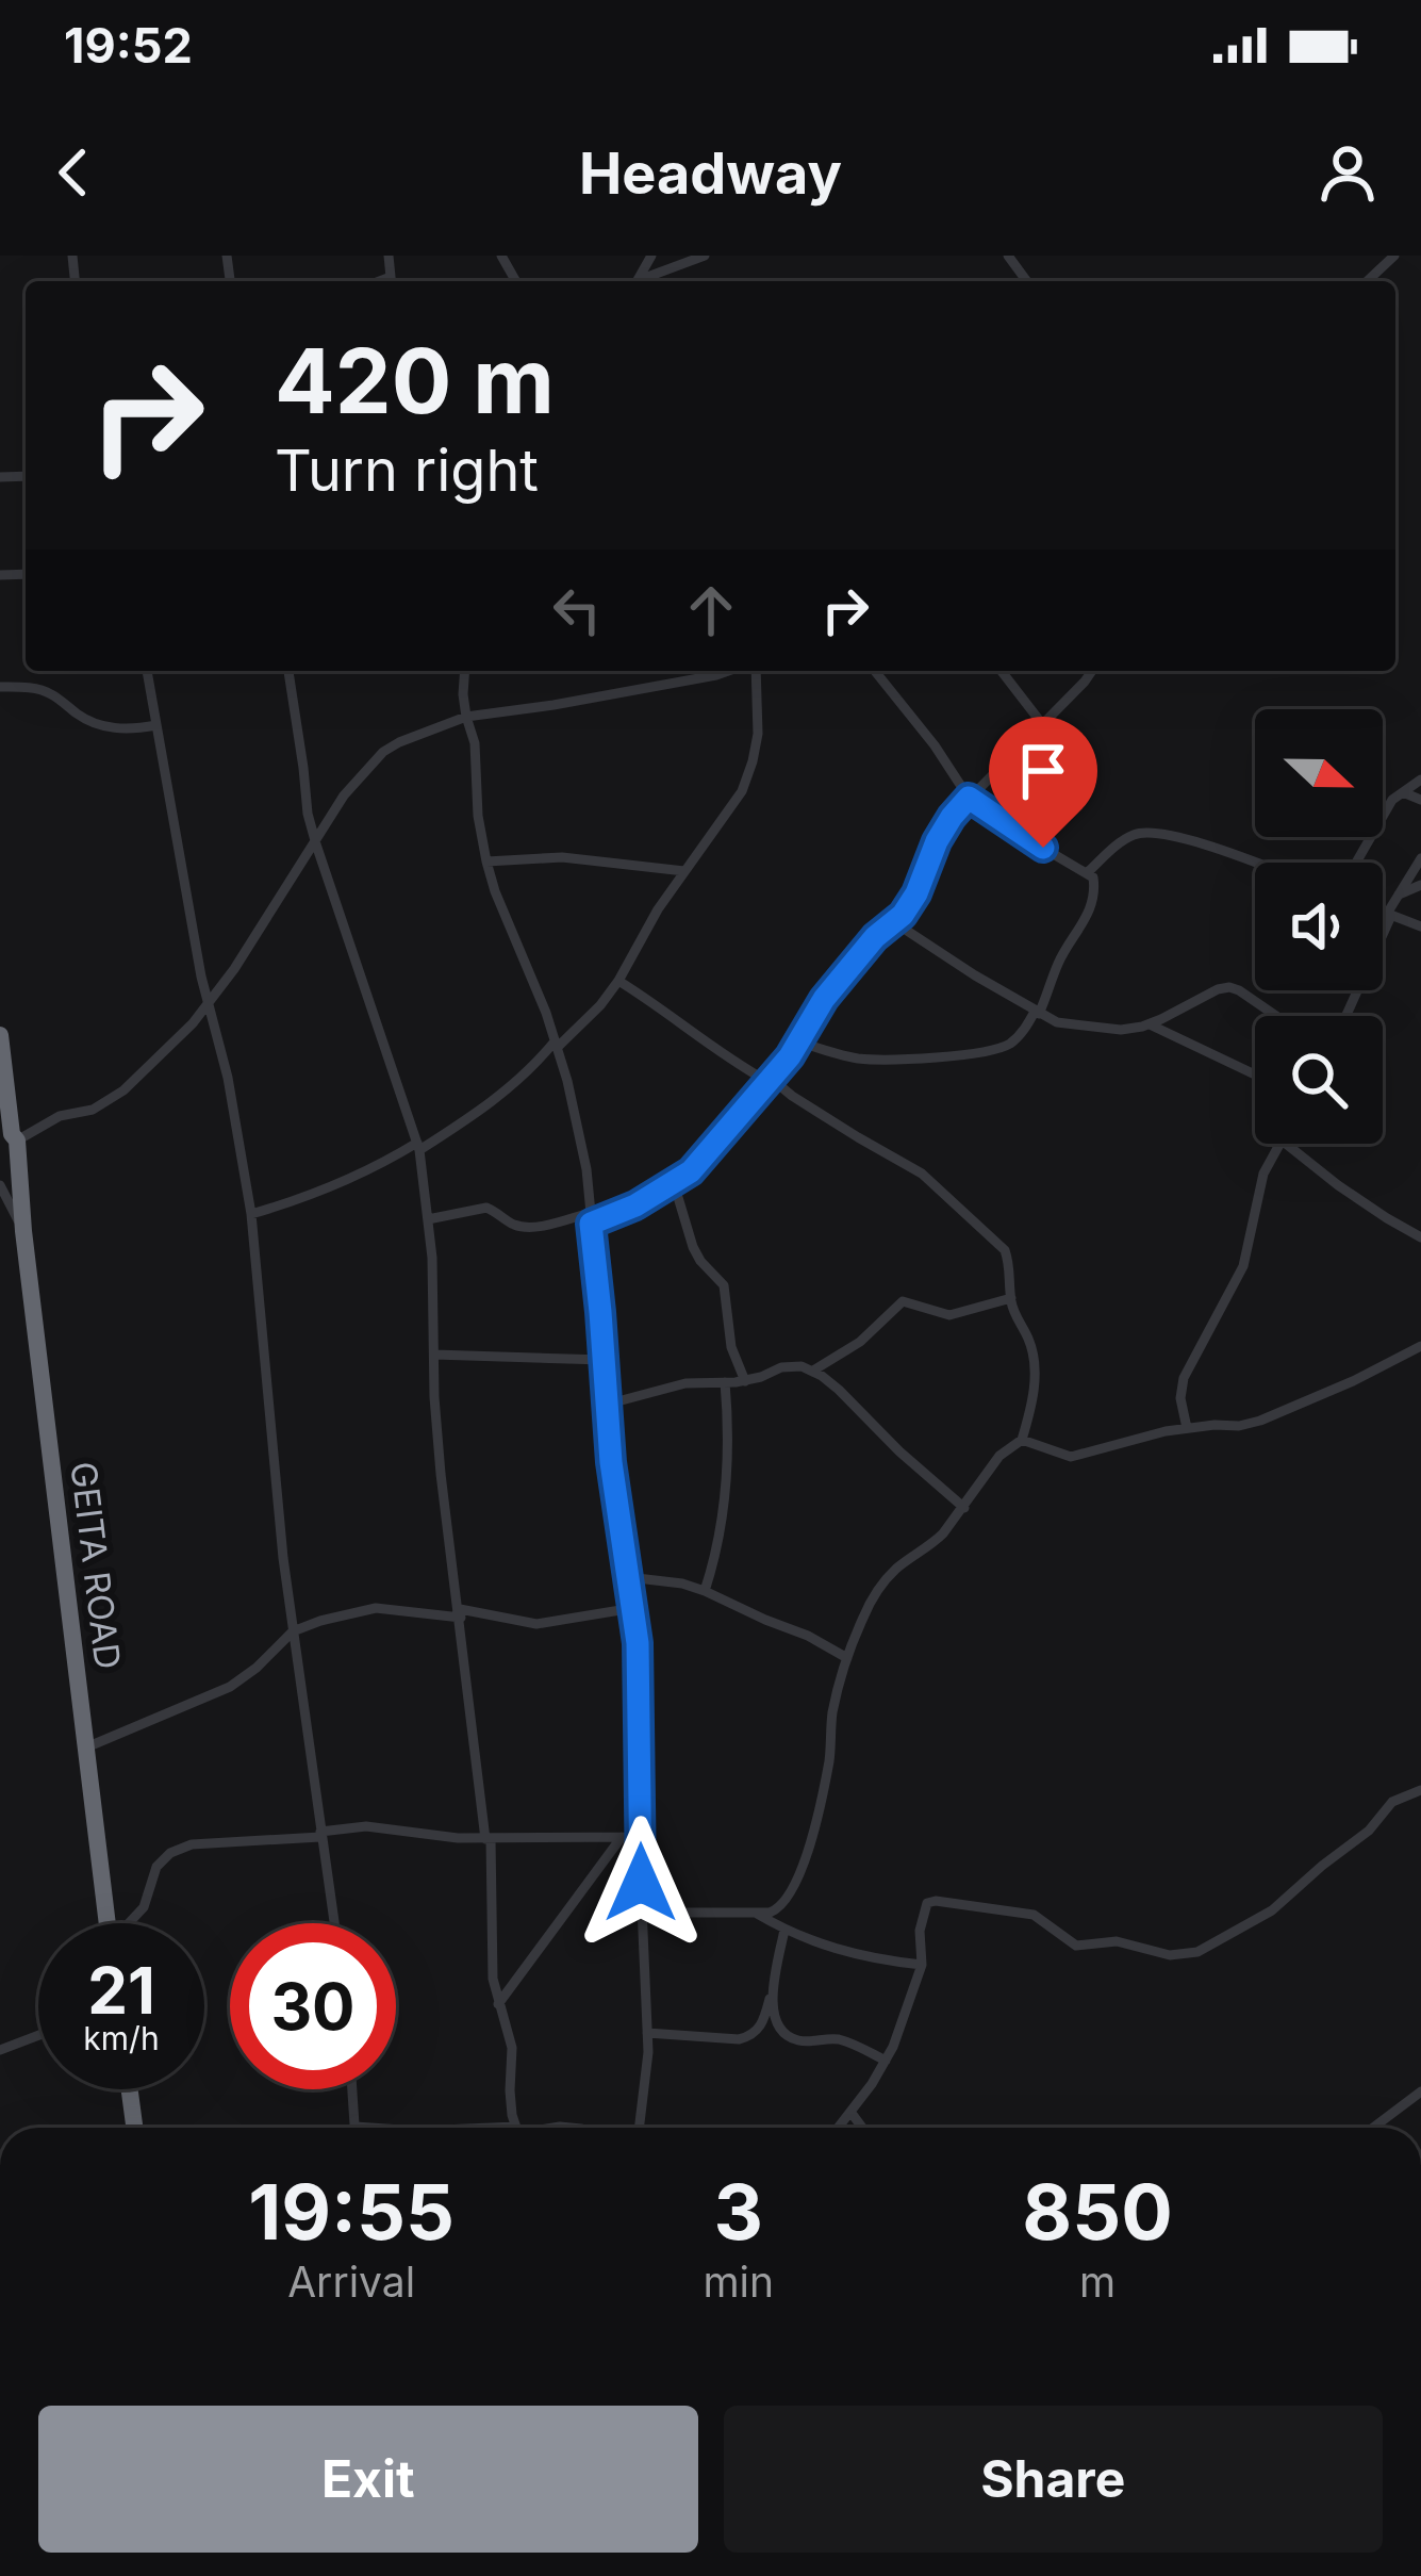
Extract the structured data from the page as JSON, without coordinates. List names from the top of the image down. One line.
{"streets":{"highway":["GEITA ROAD"]},"north":"right","page":{"status":"19:52","header":"Headway","turn":["420 m","Turn right"],"speed":"21 km/h","limit":"30","eta":["19:55","Arrival","3","min","850","m"],"buttons":["Exit","Share"]}}
